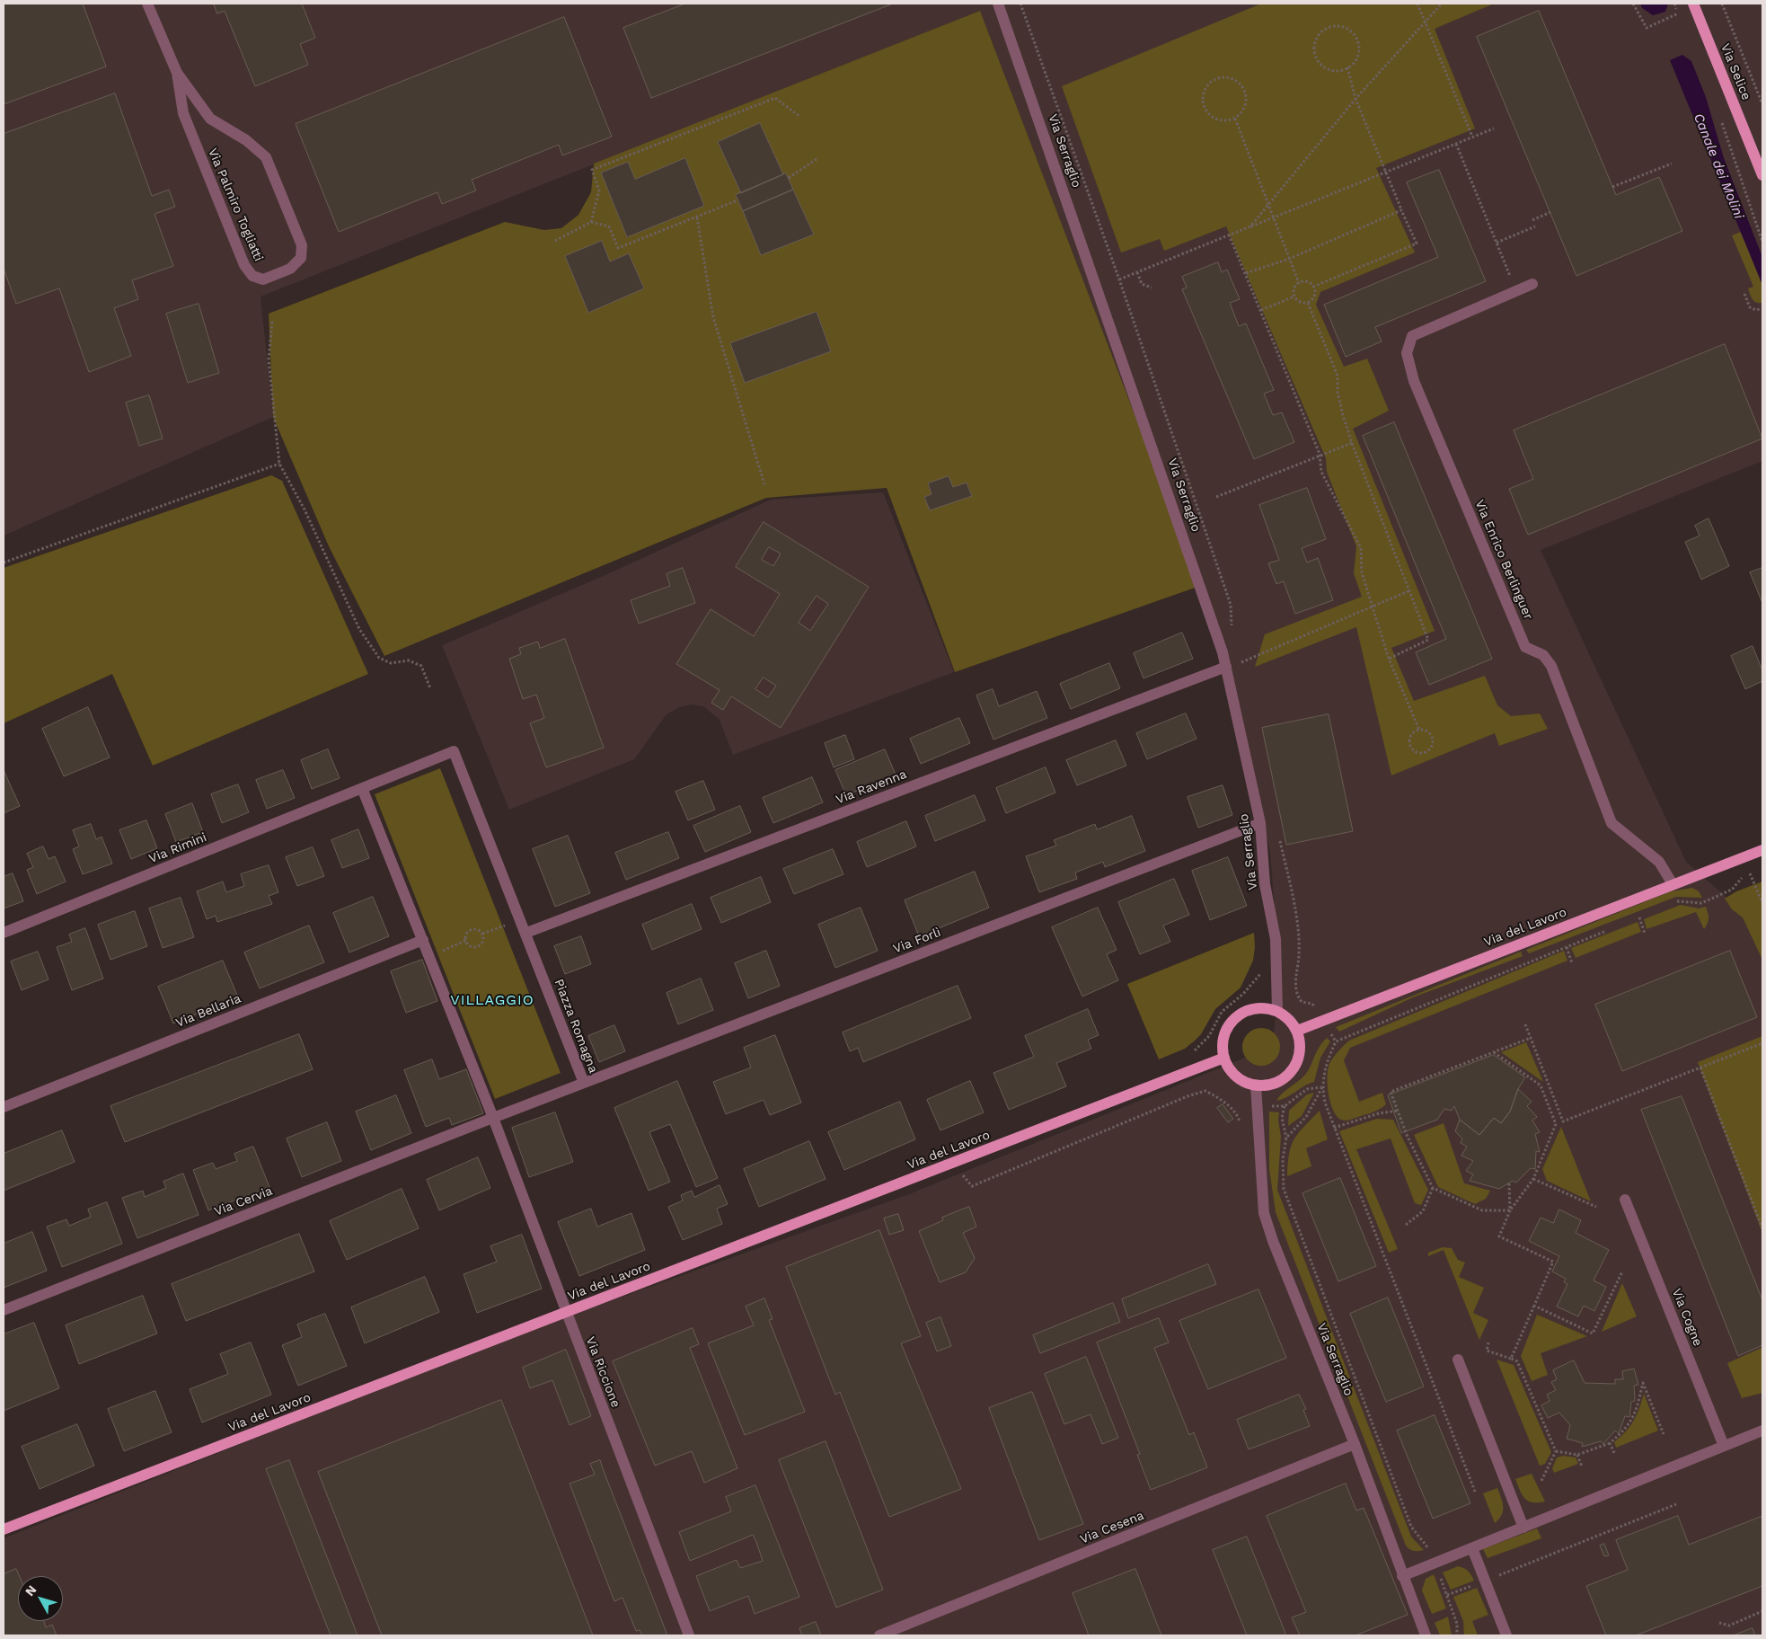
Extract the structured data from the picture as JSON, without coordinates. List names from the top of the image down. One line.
{"streets":{"main road":["Via Selice","Via del Lavoro"],"street":["Via Serraglio","Via Palmiro Togliatti","Via Enrico Berlinguer","Via Ravenna","Via Rimini","Via Forlì","Via Bellaria","Piazza Romagna","Via Cervia","Via Cogne","Via Riccione","Via Cesena"]},"crossings":[["Via Serraglio","Via Ravenna"],["Via Serraglio","Via del Lavoro"],["Via Serraglio","Via Forlì"],["Via Serraglio","Via Cesena"],["Via Enrico Berlinguer","Via del Lavoro"],["Via Ravenna","Piazza Romagna"],["Via Rimini","Piazza Romagna"],["Via del Lavoro","Via Riccione"],["Via Forlì","Piazza Romagna"],["Piazza Romagna","Via Cervia"],["Piazza Romagna","Via Riccione"],["Via Cervia","Via Riccione"]],"districts":["VILLAGGIO"],"water":["Canale dei Molini"],"north":"top left"}
